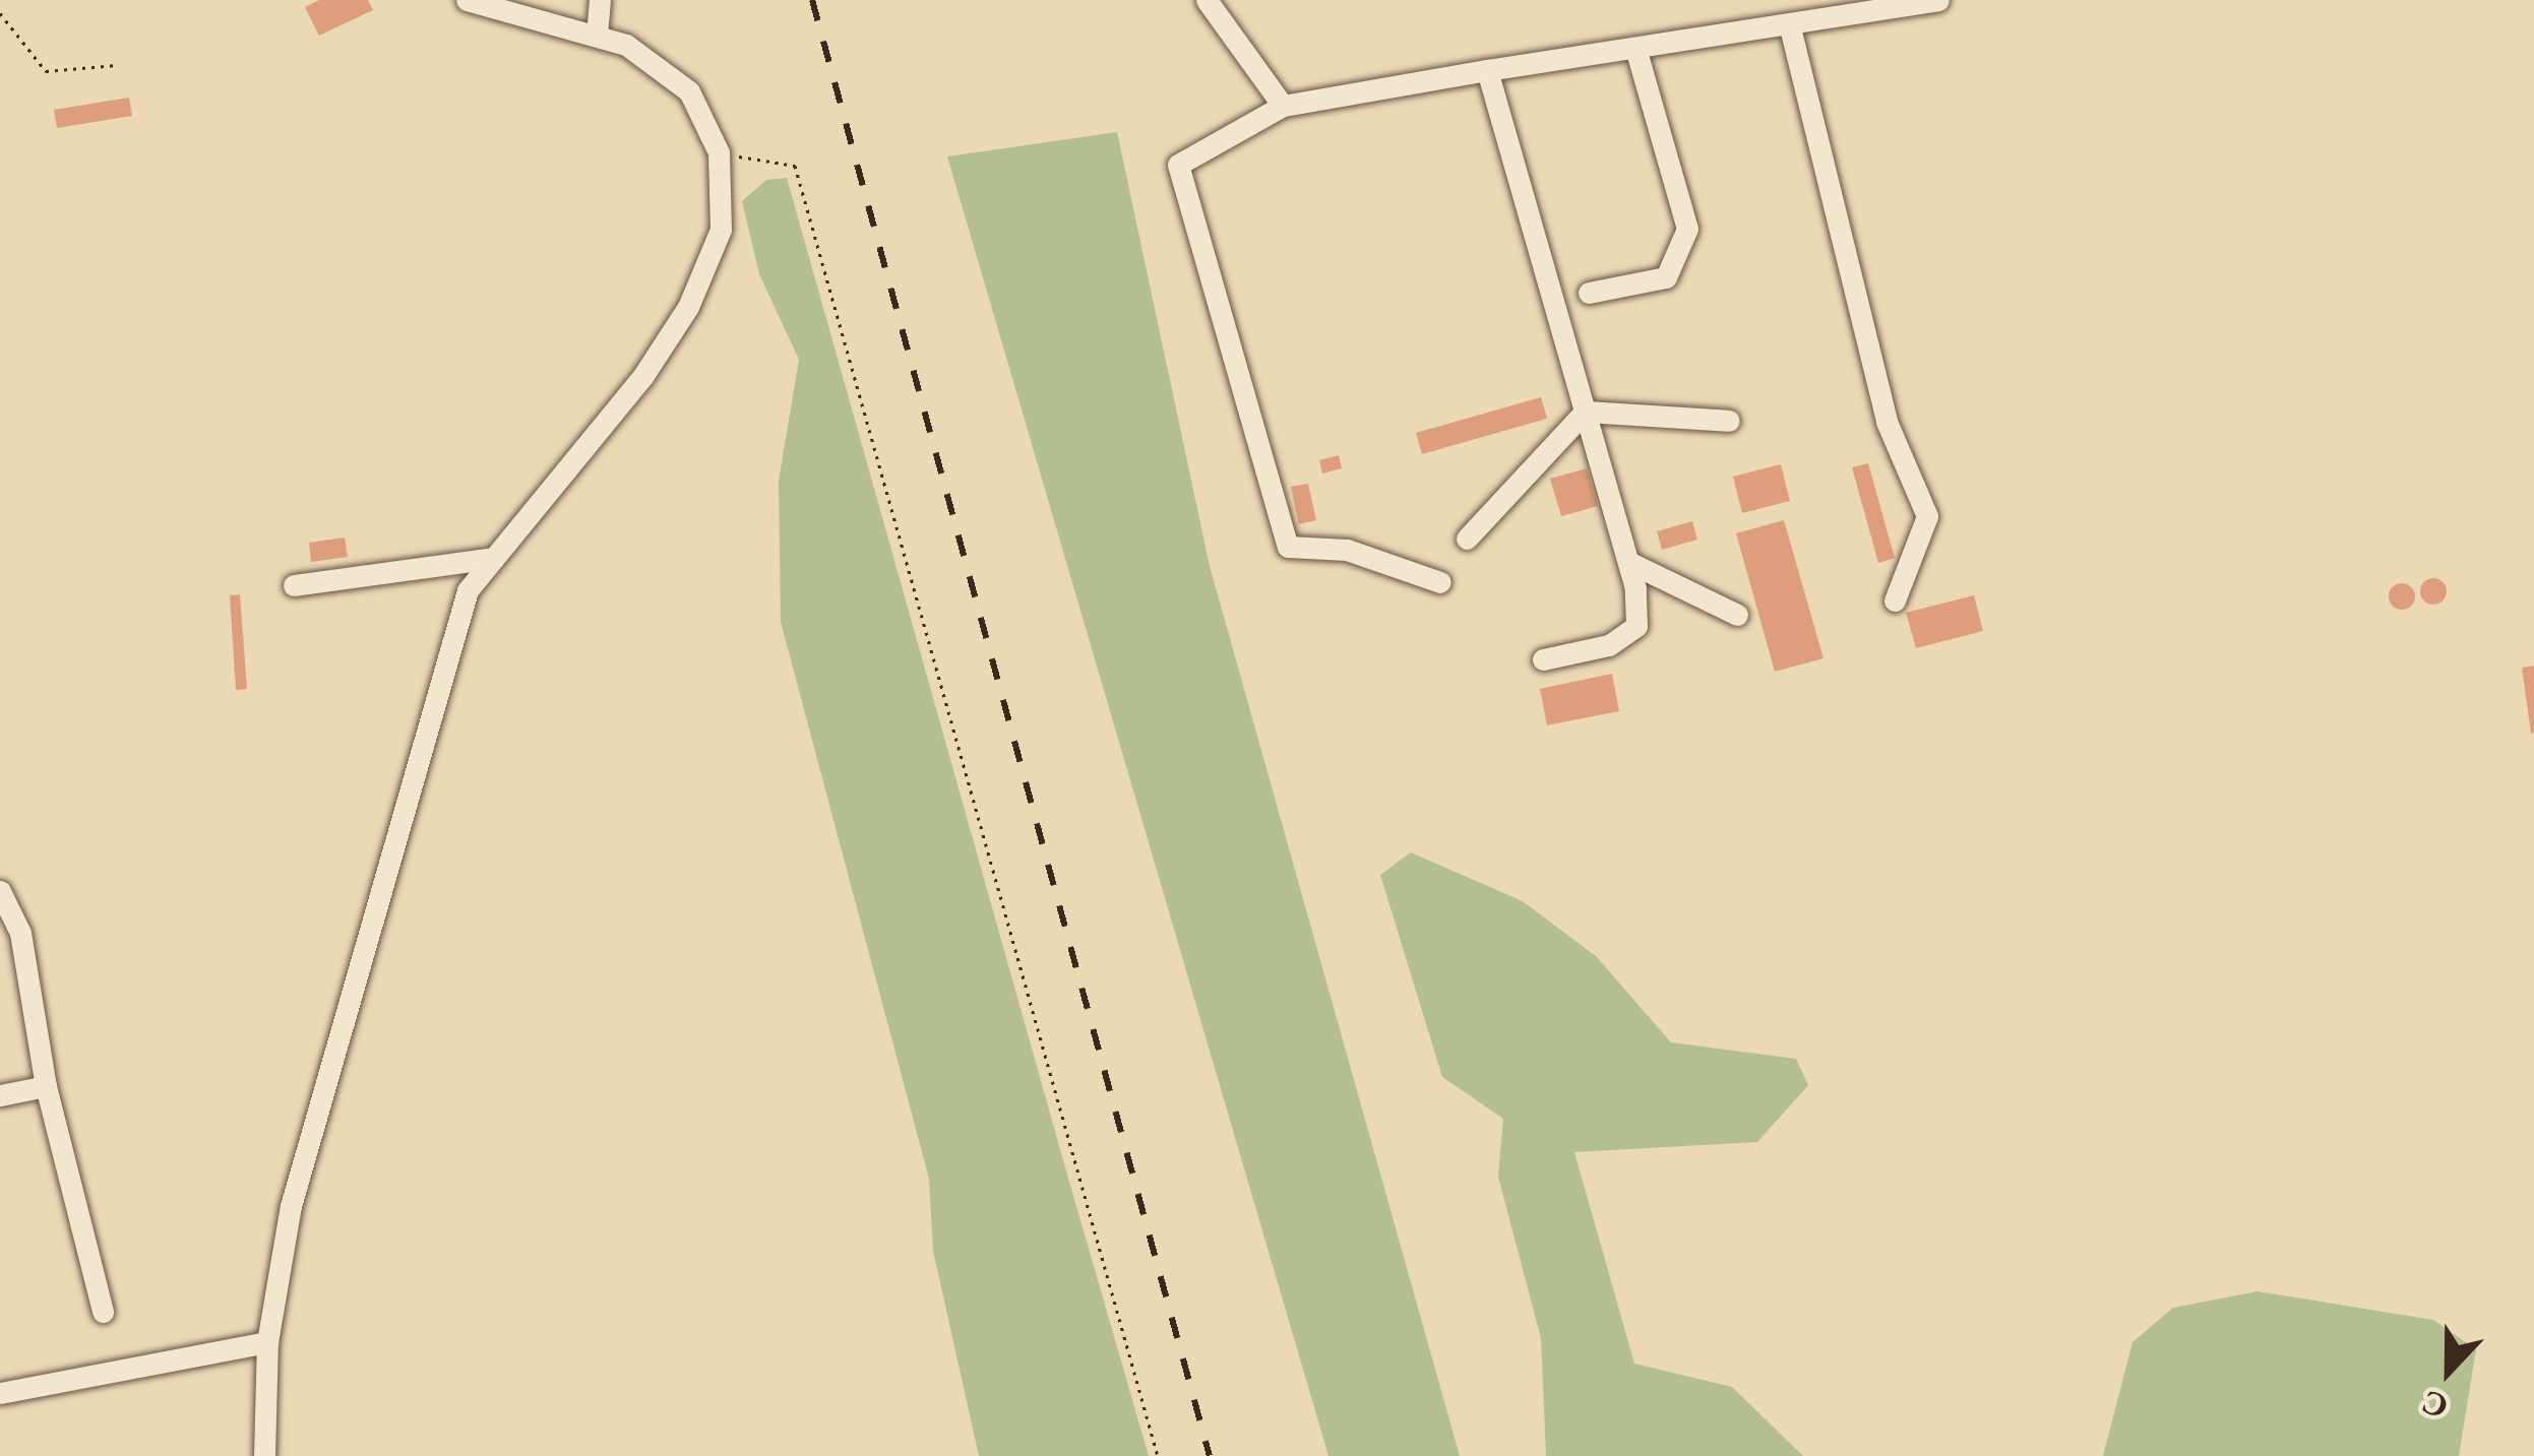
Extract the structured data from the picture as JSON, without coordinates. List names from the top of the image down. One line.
{"north":"bottom"}
